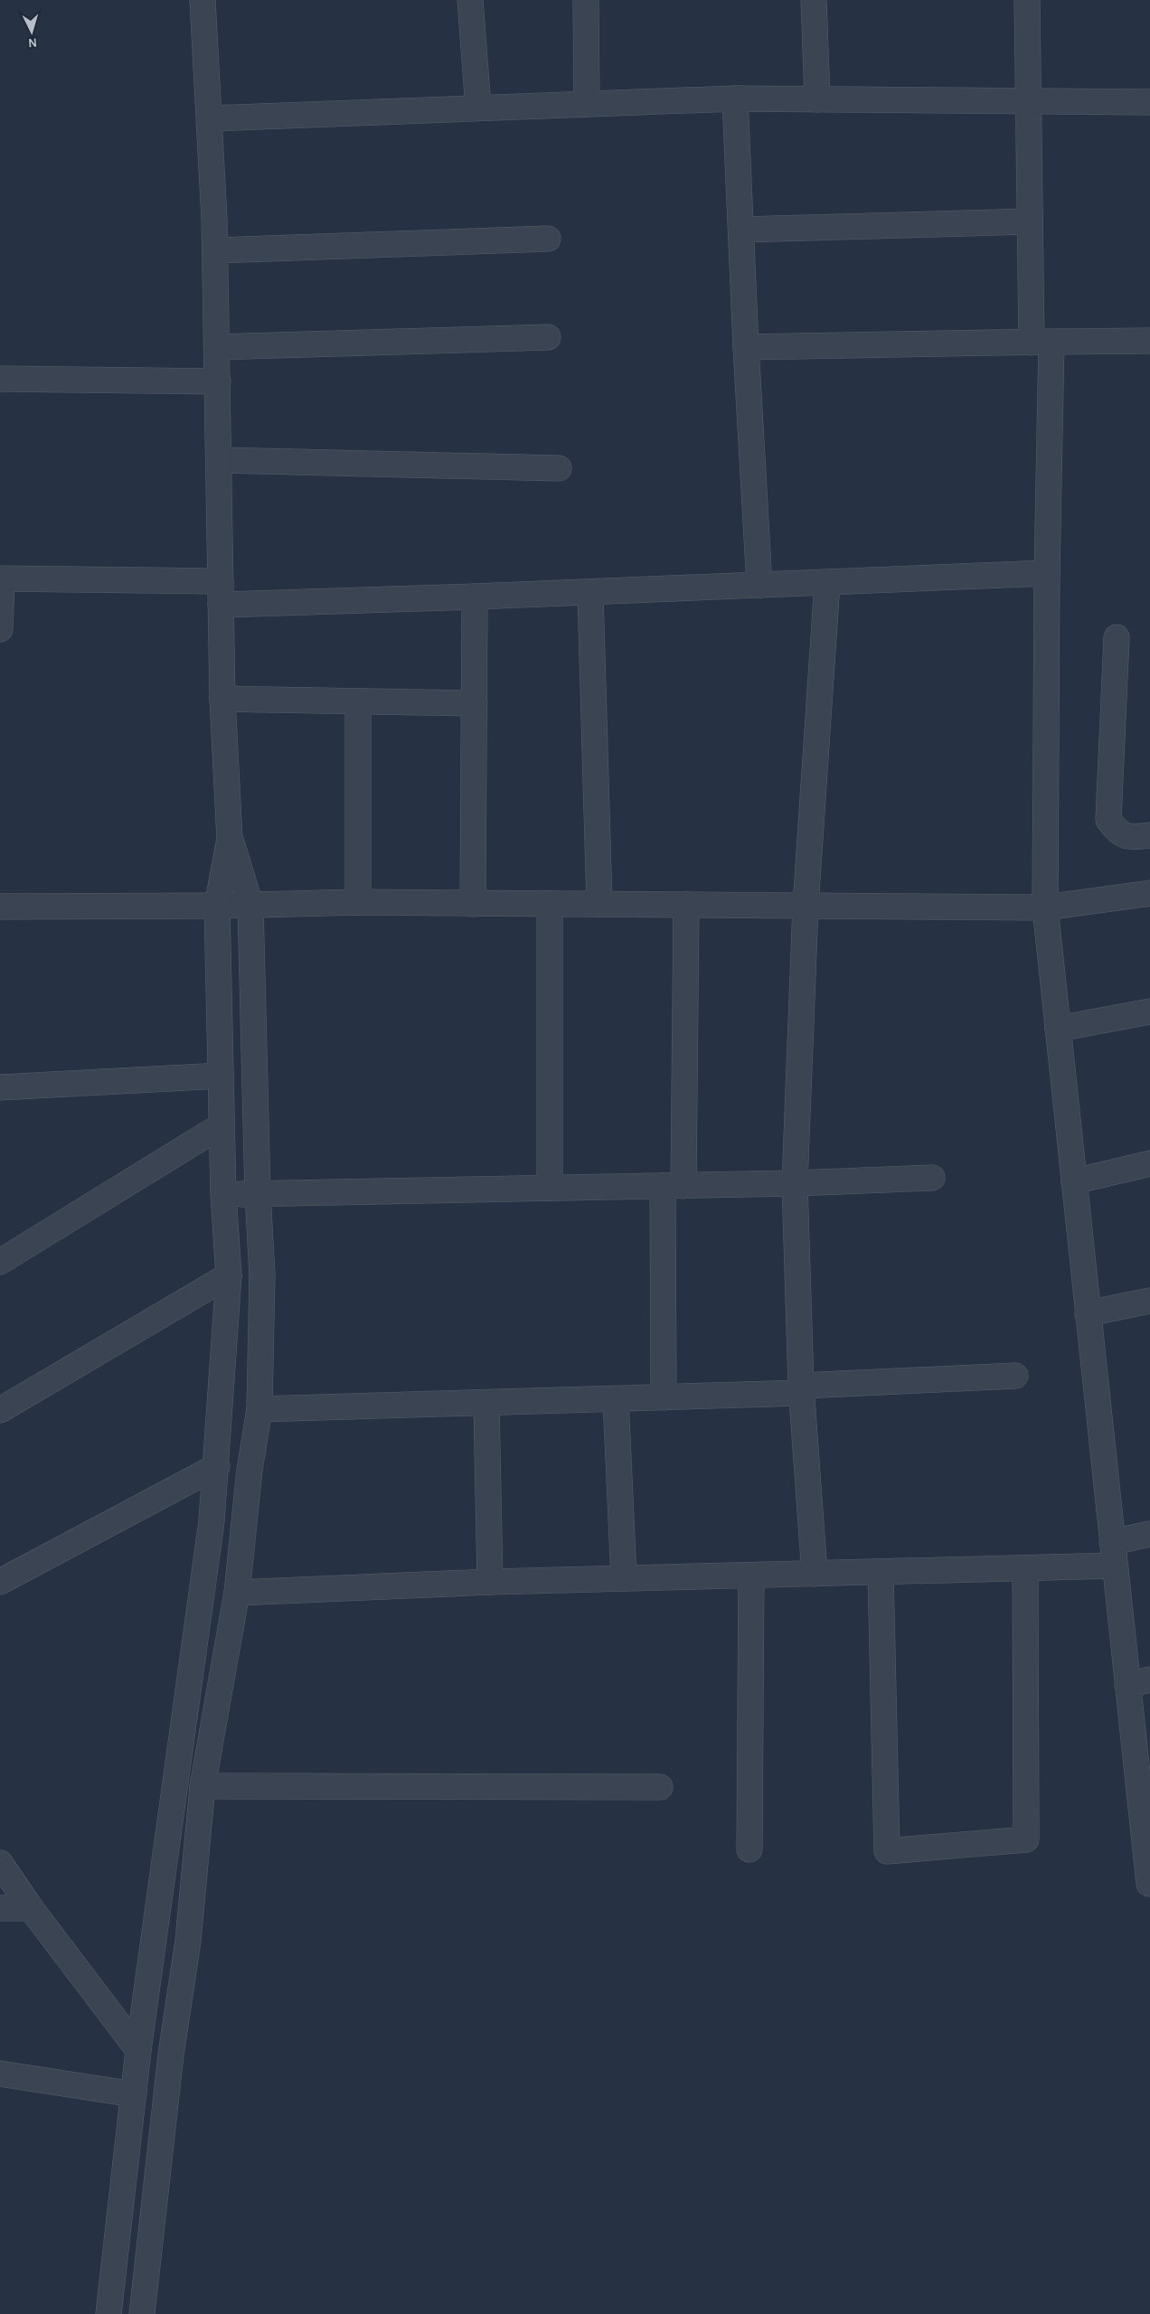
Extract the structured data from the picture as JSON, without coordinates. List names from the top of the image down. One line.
{"north":"bottom"}
